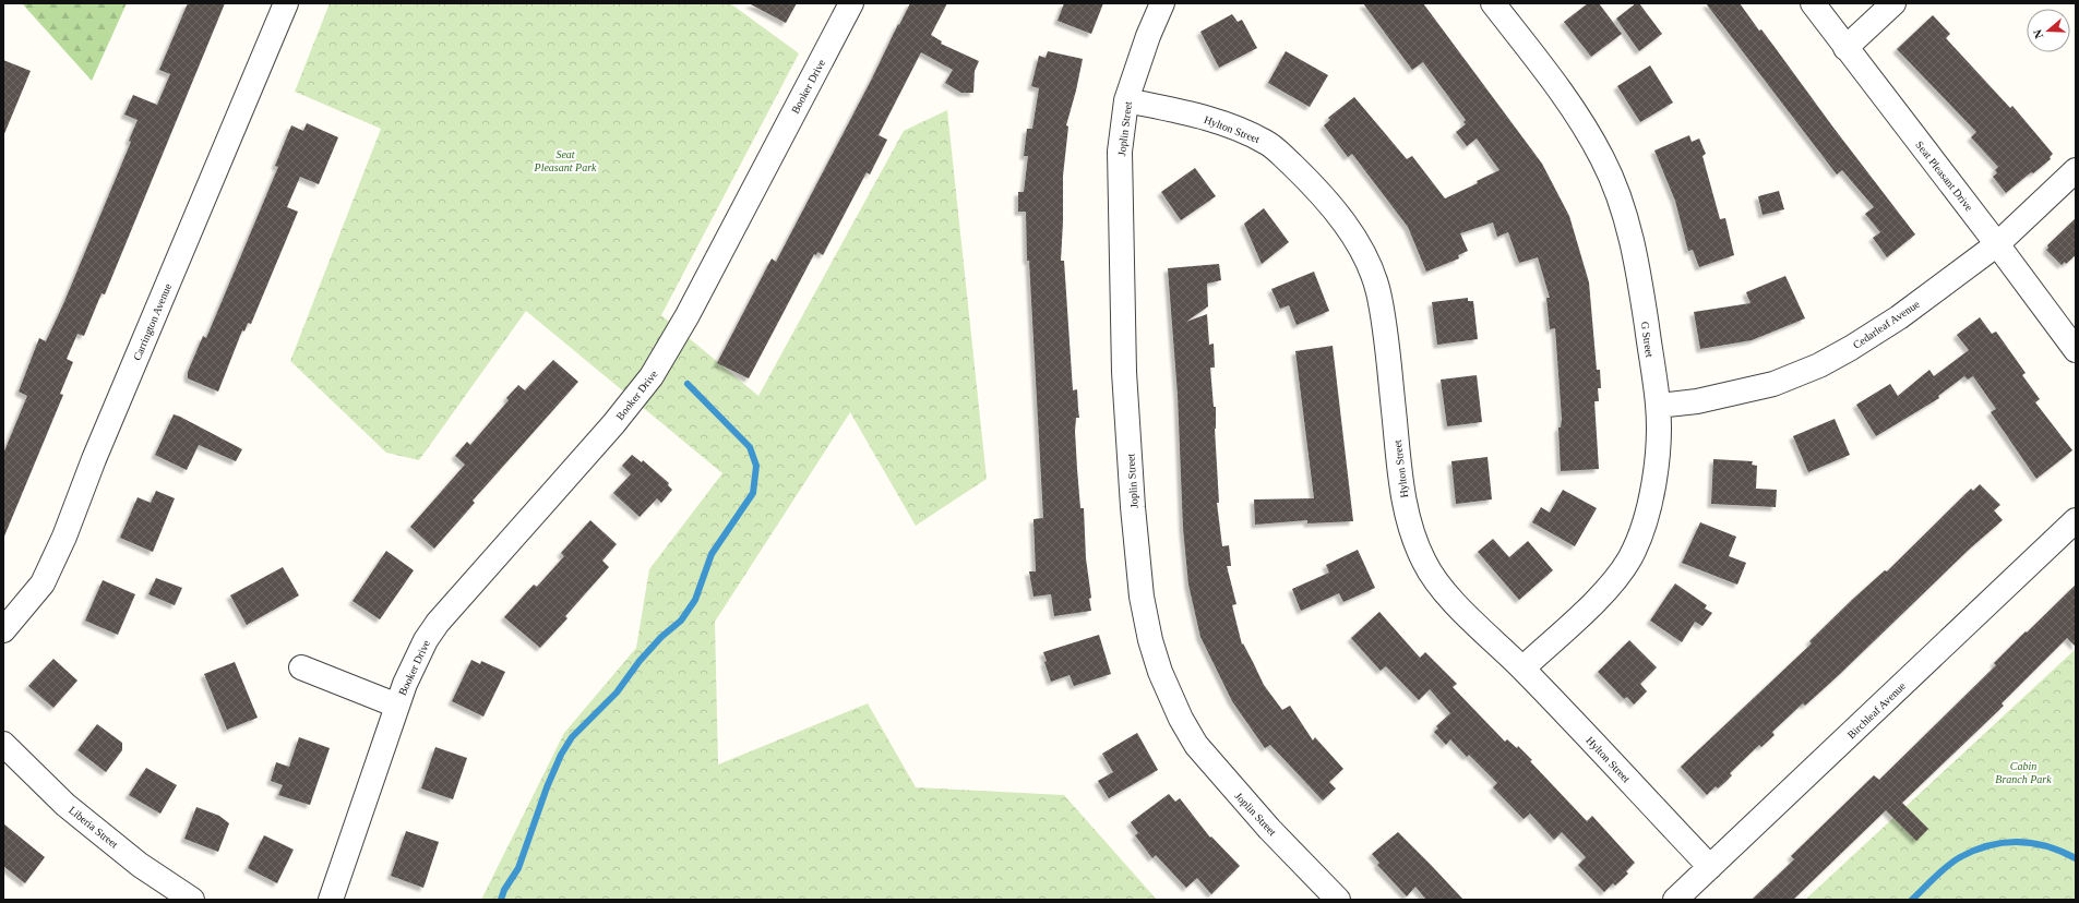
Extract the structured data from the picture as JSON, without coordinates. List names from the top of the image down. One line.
{"streets":{"street":["Booker Drive","Joplin Street","Hylton Street","Seat Pleasant Drive","Carrington Avenue","Cedarleaf Avenue","G Street","Birchleaf Avenue","Liberia Street"]},"crossings":[["Joplin Street","Hylton Street"],["Hylton Street","G Street"],["Hylton Street","Birchleaf Avenue"],["Seat Pleasant Drive","Cedarleaf Avenue"],["Cedarleaf Avenue","G Street"]],"parks":["Seat Pleasant Park","Cabin Branch Park"],"north":"left"}
